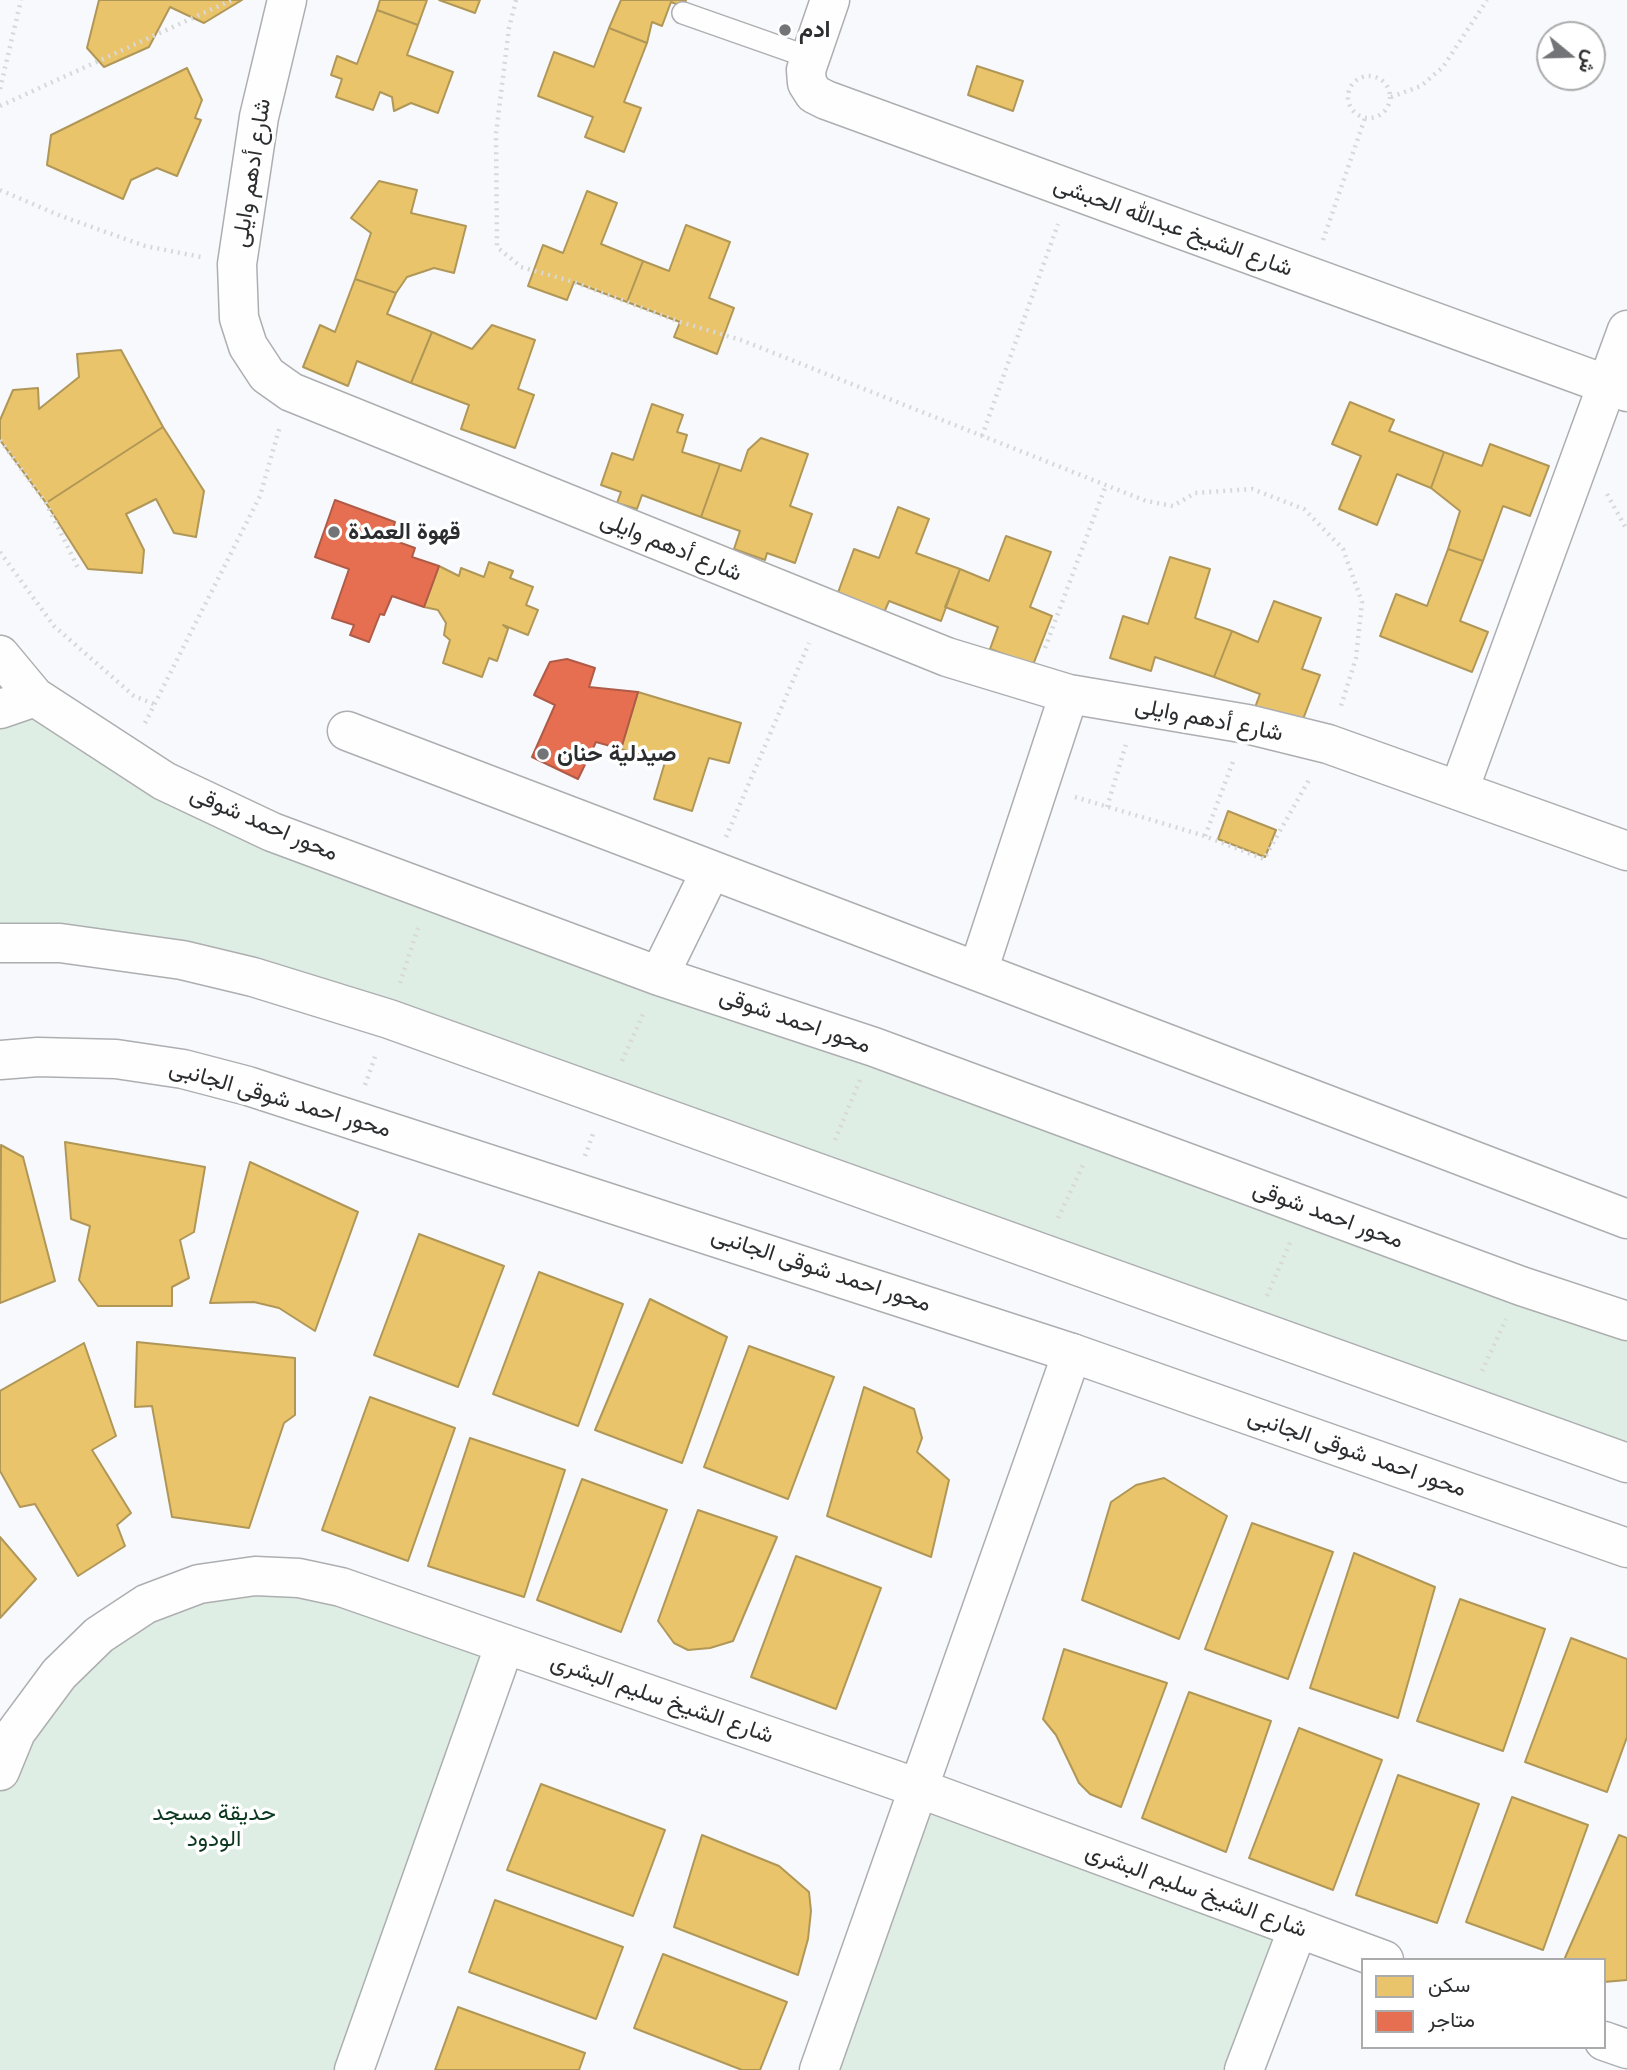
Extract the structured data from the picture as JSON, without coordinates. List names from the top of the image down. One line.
{"streets":{"street":["شارع أدهم وايلى","شارع الشيخ عبدالله الحبشى","محور احمد شوقى","محور احمد شوقى الجانبى","شارع الشيخ سليم البشرى"]},"parks":["حديقة مسجد الودود"],"places":["ادم","قهوة العمدة","صيدلية حنان"],"legend":["سكن","متاجر"],"north":"right"}
